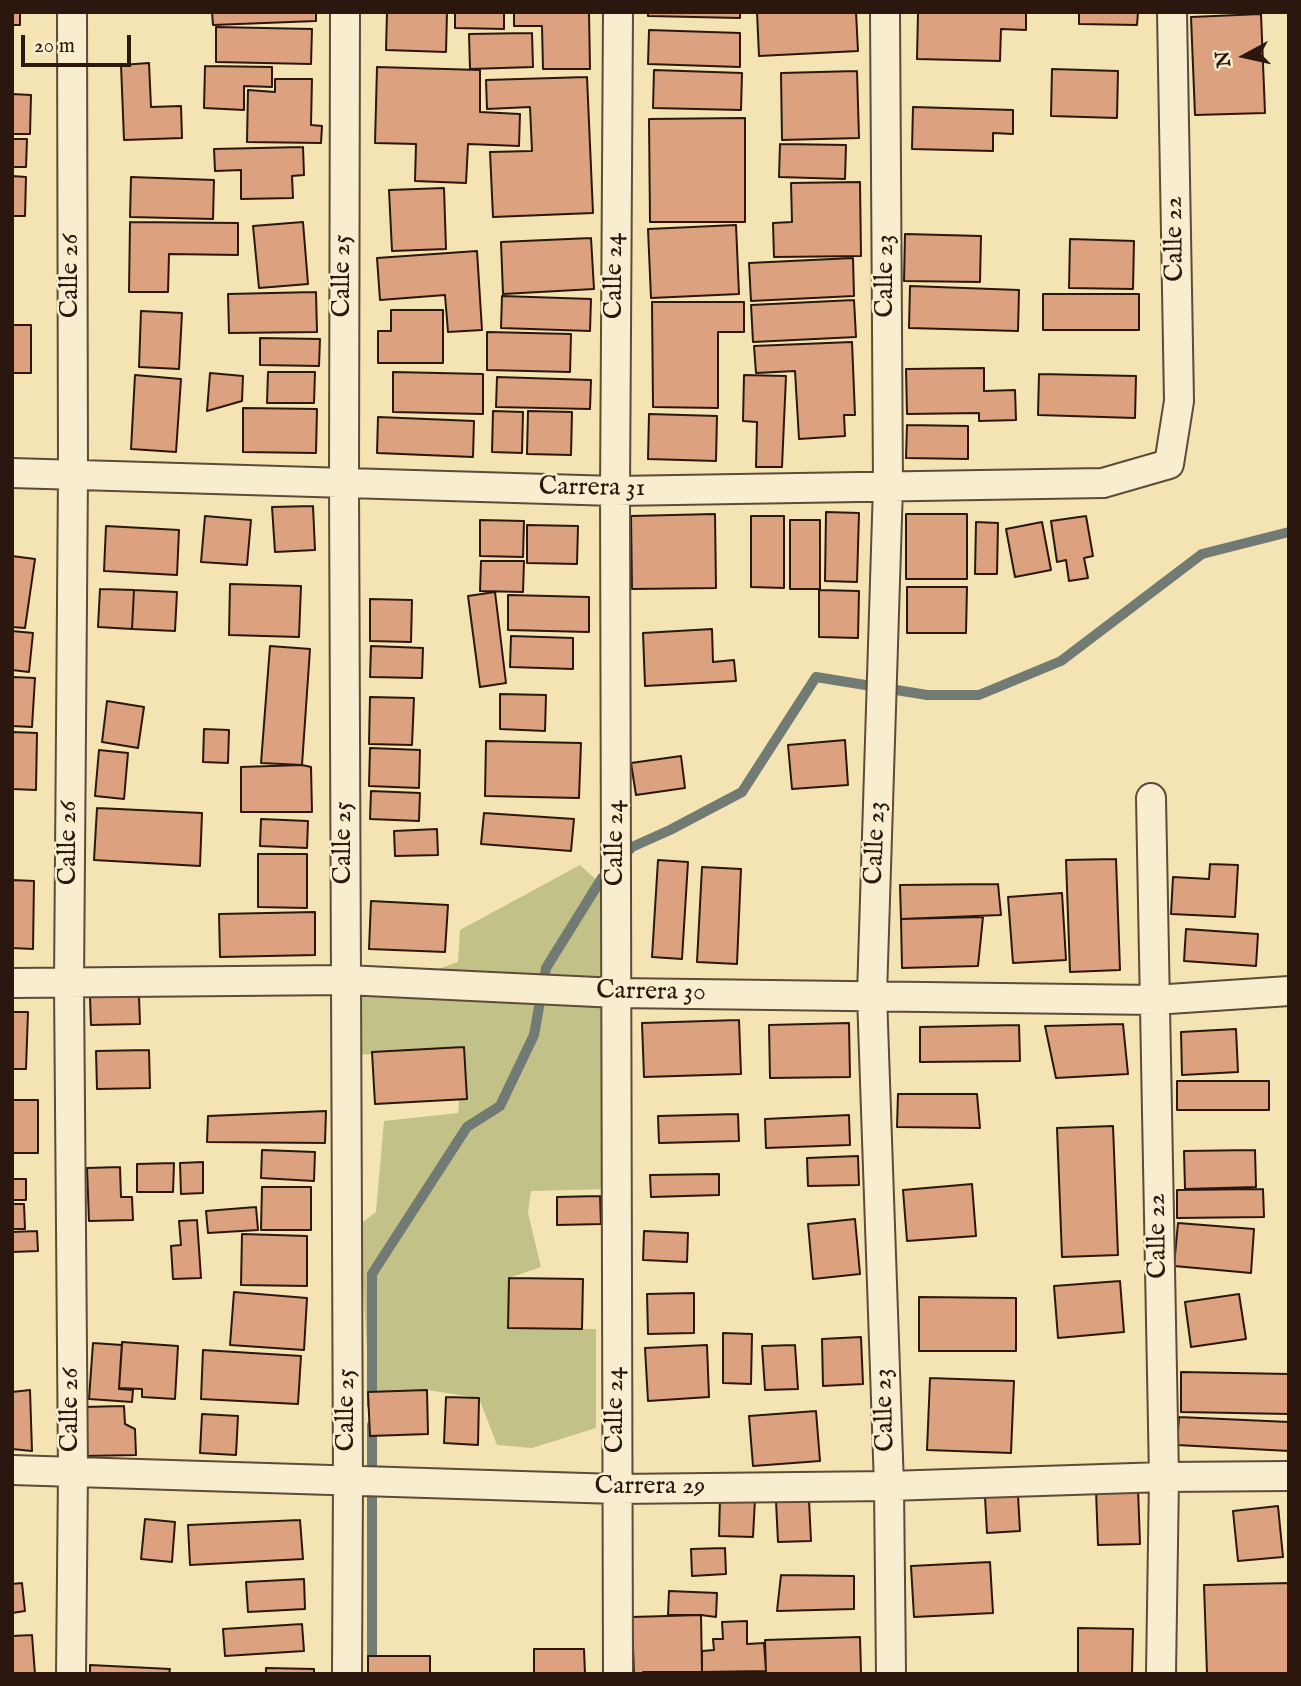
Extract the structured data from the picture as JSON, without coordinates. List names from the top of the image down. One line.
{"streets":{"street":["Calle 22","Calle 26","Calle 25","Calle 24","Calle 23","Carrera 31","Carrera 30","Carrera 29"]},"crossings":[["Calle 22","Carrera 31"],["Calle 22","Carrera 30"],["Calle 22","Carrera 29"],["Calle 26","Carrera 31"],["Calle 26","Carrera 30"],["Calle 26","Carrera 29"],["Calle 25","Carrera 31"],["Calle 25","Carrera 30"],["Calle 25","Carrera 29"],["Calle 24","Carrera 31"],["Calle 24","Carrera 30"],["Calle 24","Carrera 29"],["Calle 23","Carrera 31"],["Calle 23","Carrera 30"],["Calle 23","Carrera 29"]],"scale_bar":"20 m","north":"left"}
